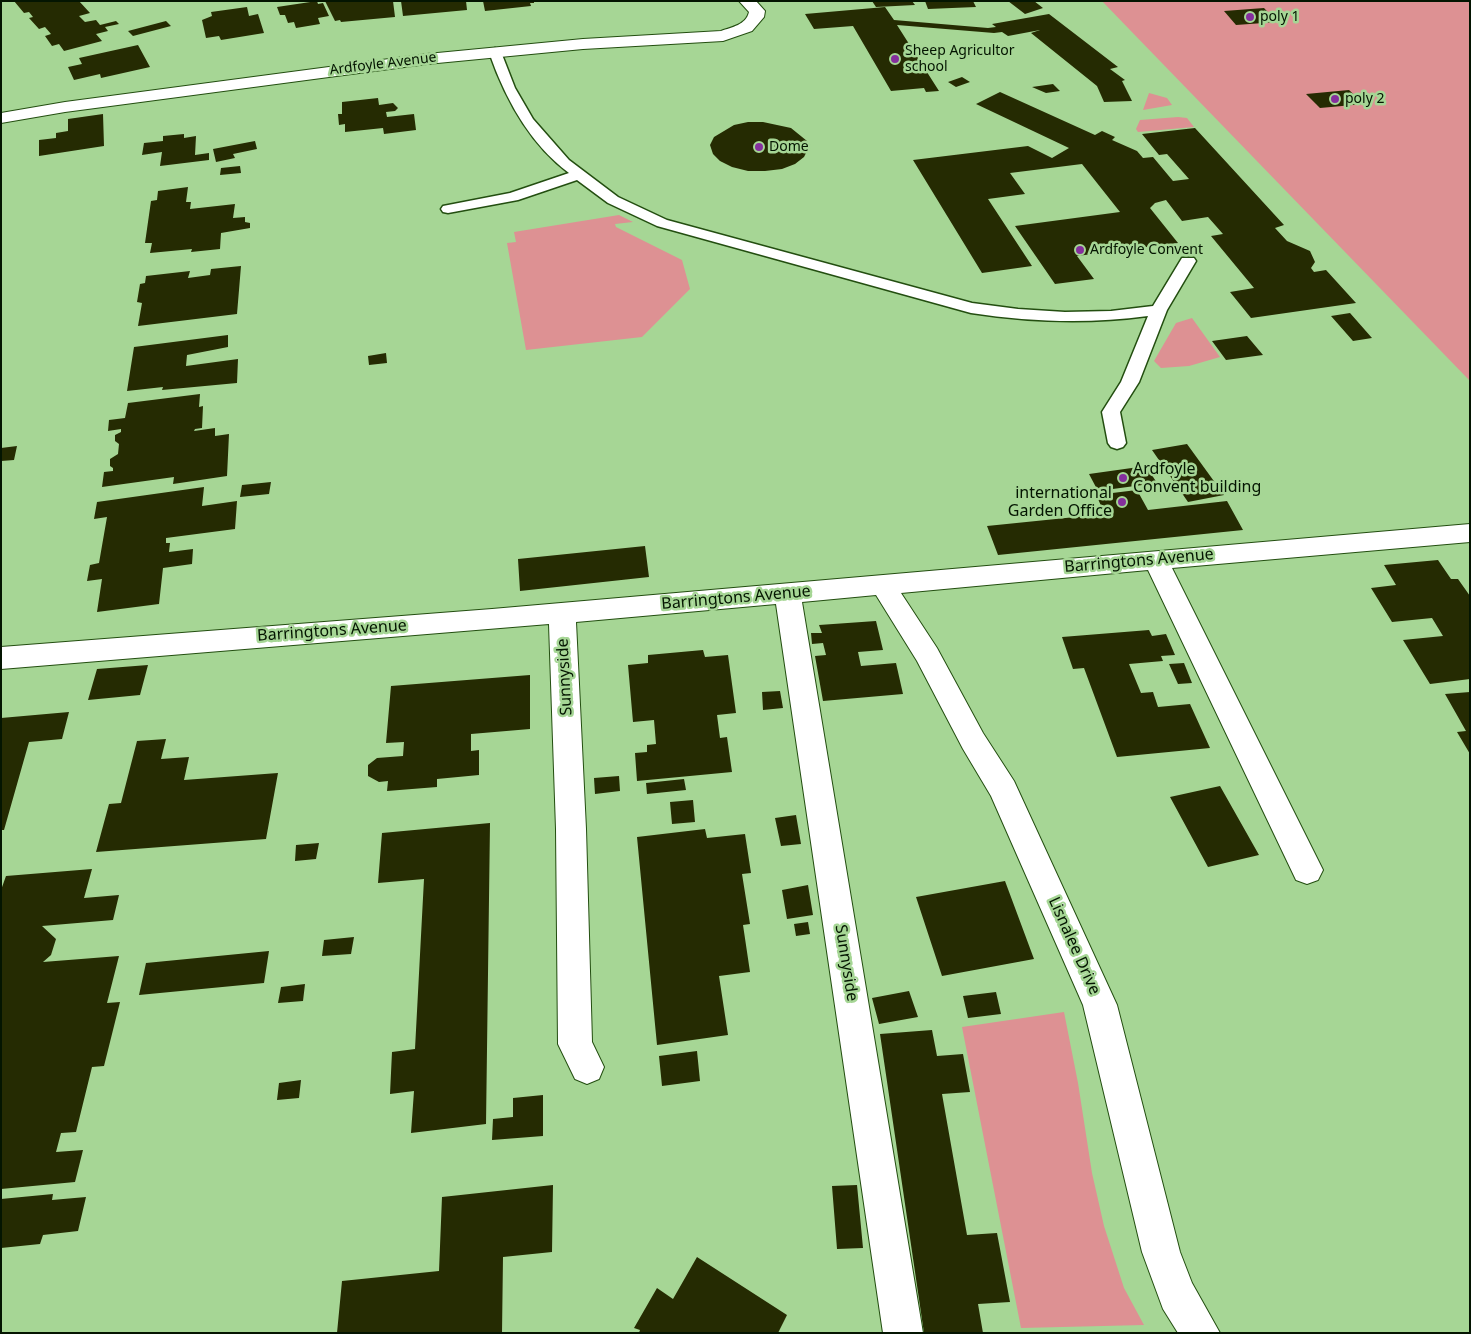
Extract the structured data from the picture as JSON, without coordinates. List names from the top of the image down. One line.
{"streets":{"street":["Ardfoyle Avenue","Barringtons Avenue","Sunnyside","Lisnalee Drive"]},"crossings":[["Barringtons Avenue","Sunnyside"],["Barringtons Avenue","Lisnalee Drive"]],"places":["poly 1","Sheep Agricultor school","poly 2","Dome","Ardfoyle Convent","Ardfoyle Convent building","international Garden Office"]}
